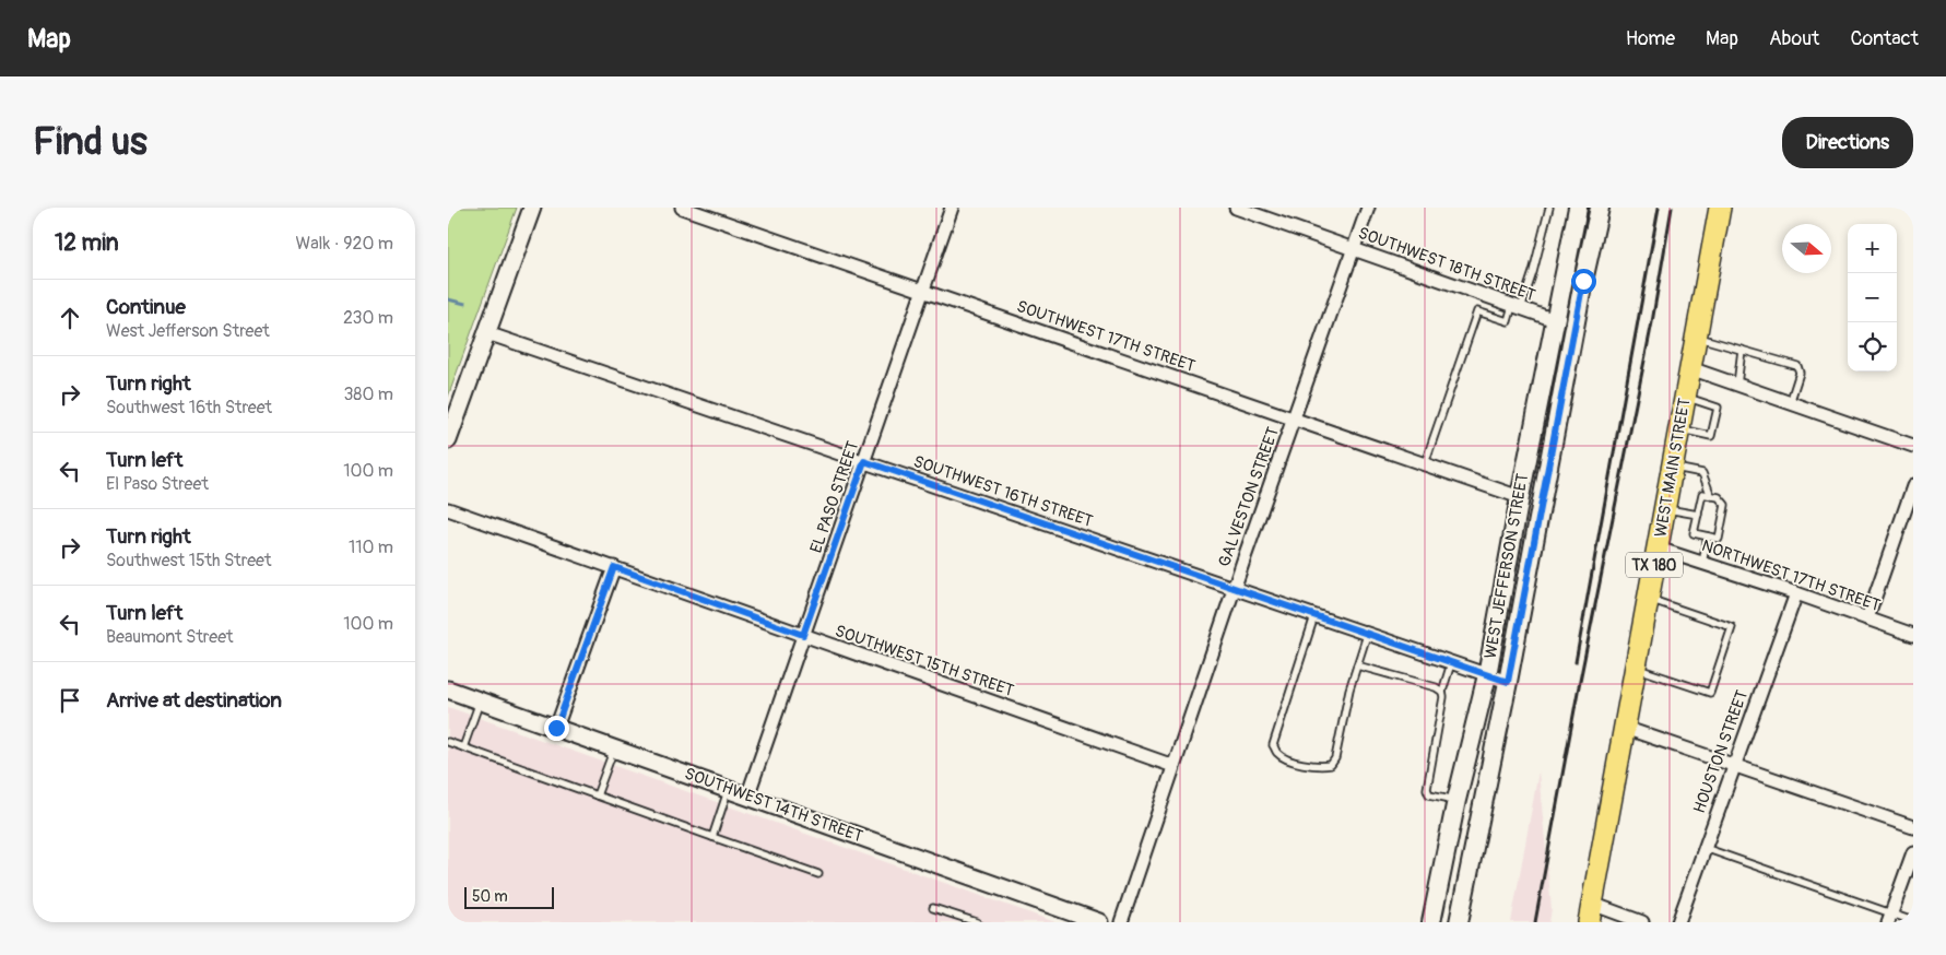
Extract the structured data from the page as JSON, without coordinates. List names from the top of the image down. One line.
{"streets":{"main road":["WEST MAIN STREET","TX 180","WEST JEFFERSON STREET"],"street":["SOUTHWEST 18TH STREET","SOUTHWEST 17TH STREET","SOUTHWEST 16TH STREET","EL PASO STREET","GALVESTON STREET","NORTHWEST 17TH STREET","SOUTHWEST 15TH STREET","HOUSTON STREET","SOUTHWEST 14TH STREET"]},"crossings":[["SOUTHWEST 18TH STREET","GALVESTON STREET"],["SOUTHWEST 18TH STREET","WEST JEFFERSON STREET"],["SOUTHWEST 17TH STREET","EL PASO STREET"],["SOUTHWEST 17TH STREET","GALVESTON STREET"],["SOUTHWEST 17TH STREET","WEST JEFFERSON STREET"],["WEST MAIN STREET","NORTHWEST 17TH STREET"],["SOUTHWEST 16TH STREET","EL PASO STREET"],["SOUTHWEST 16TH STREET","GALVESTON STREET"],["SOUTHWEST 16TH STREET","WEST JEFFERSON STREET"],["EL PASO STREET","SOUTHWEST 15TH STREET"],["EL PASO STREET","SOUTHWEST 14TH STREET"],["GALVESTON STREET","SOUTHWEST 15TH STREET"],["NORTHWEST 17TH STREET","HOUSTON STREET"]],"scale_bar":"50 m","north":"right","page":{"header":"Map","nav":["Home","Map","About","Contact"],"buttons":"Directions","title":"Find us","heading":["12 min","Walk · 920 m"],"map_buttons":["+","−"],"list":[["Continue","West Jefferson Street","230 m"],["Turn right","Southwest 16th Street","380 m"],["Turn left","El Paso Street","100 m"],["Turn right","Southwest 15th Street","110 m"],["Turn left","Beaumont Street","100 m"],"Arrive at destination"],"scale":"50 m"}}
